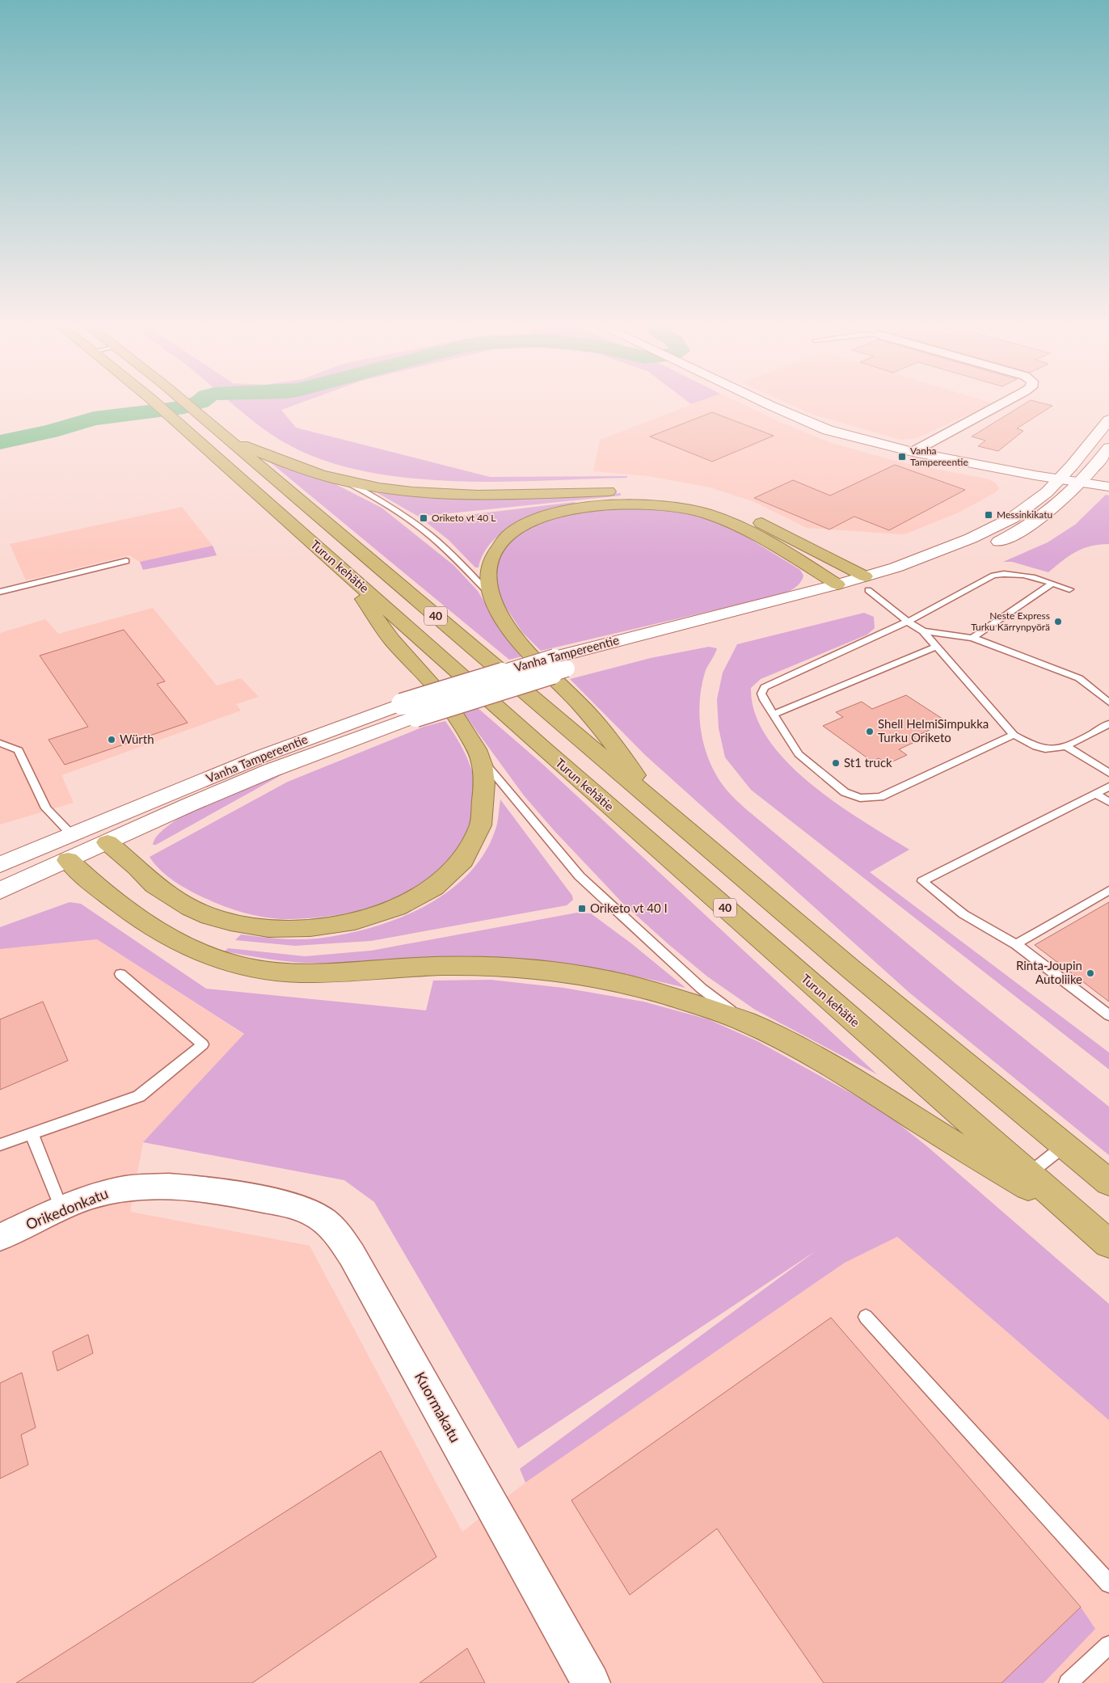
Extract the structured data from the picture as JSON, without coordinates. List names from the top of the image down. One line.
{"streets":{"highway":["Turun kehätie","40"],"main road":["Vanha Tampereentie"],"street":["Orikedonkatu","Kuormakatu"]},"crossings":[["Orikedonkatu","Kuormakatu"]],"places":{"transit":["Vanha Tampereentie","Messinkikatu","Oriketo vt 40 L","Oriketo vt 40 I"],"other":["Neste Express Turku Kärrynpyörä","Shell HelmiSimpukka Turku Oriketo","Würth","St1 truck","Rinta-Joupin Autoliike"]}}
